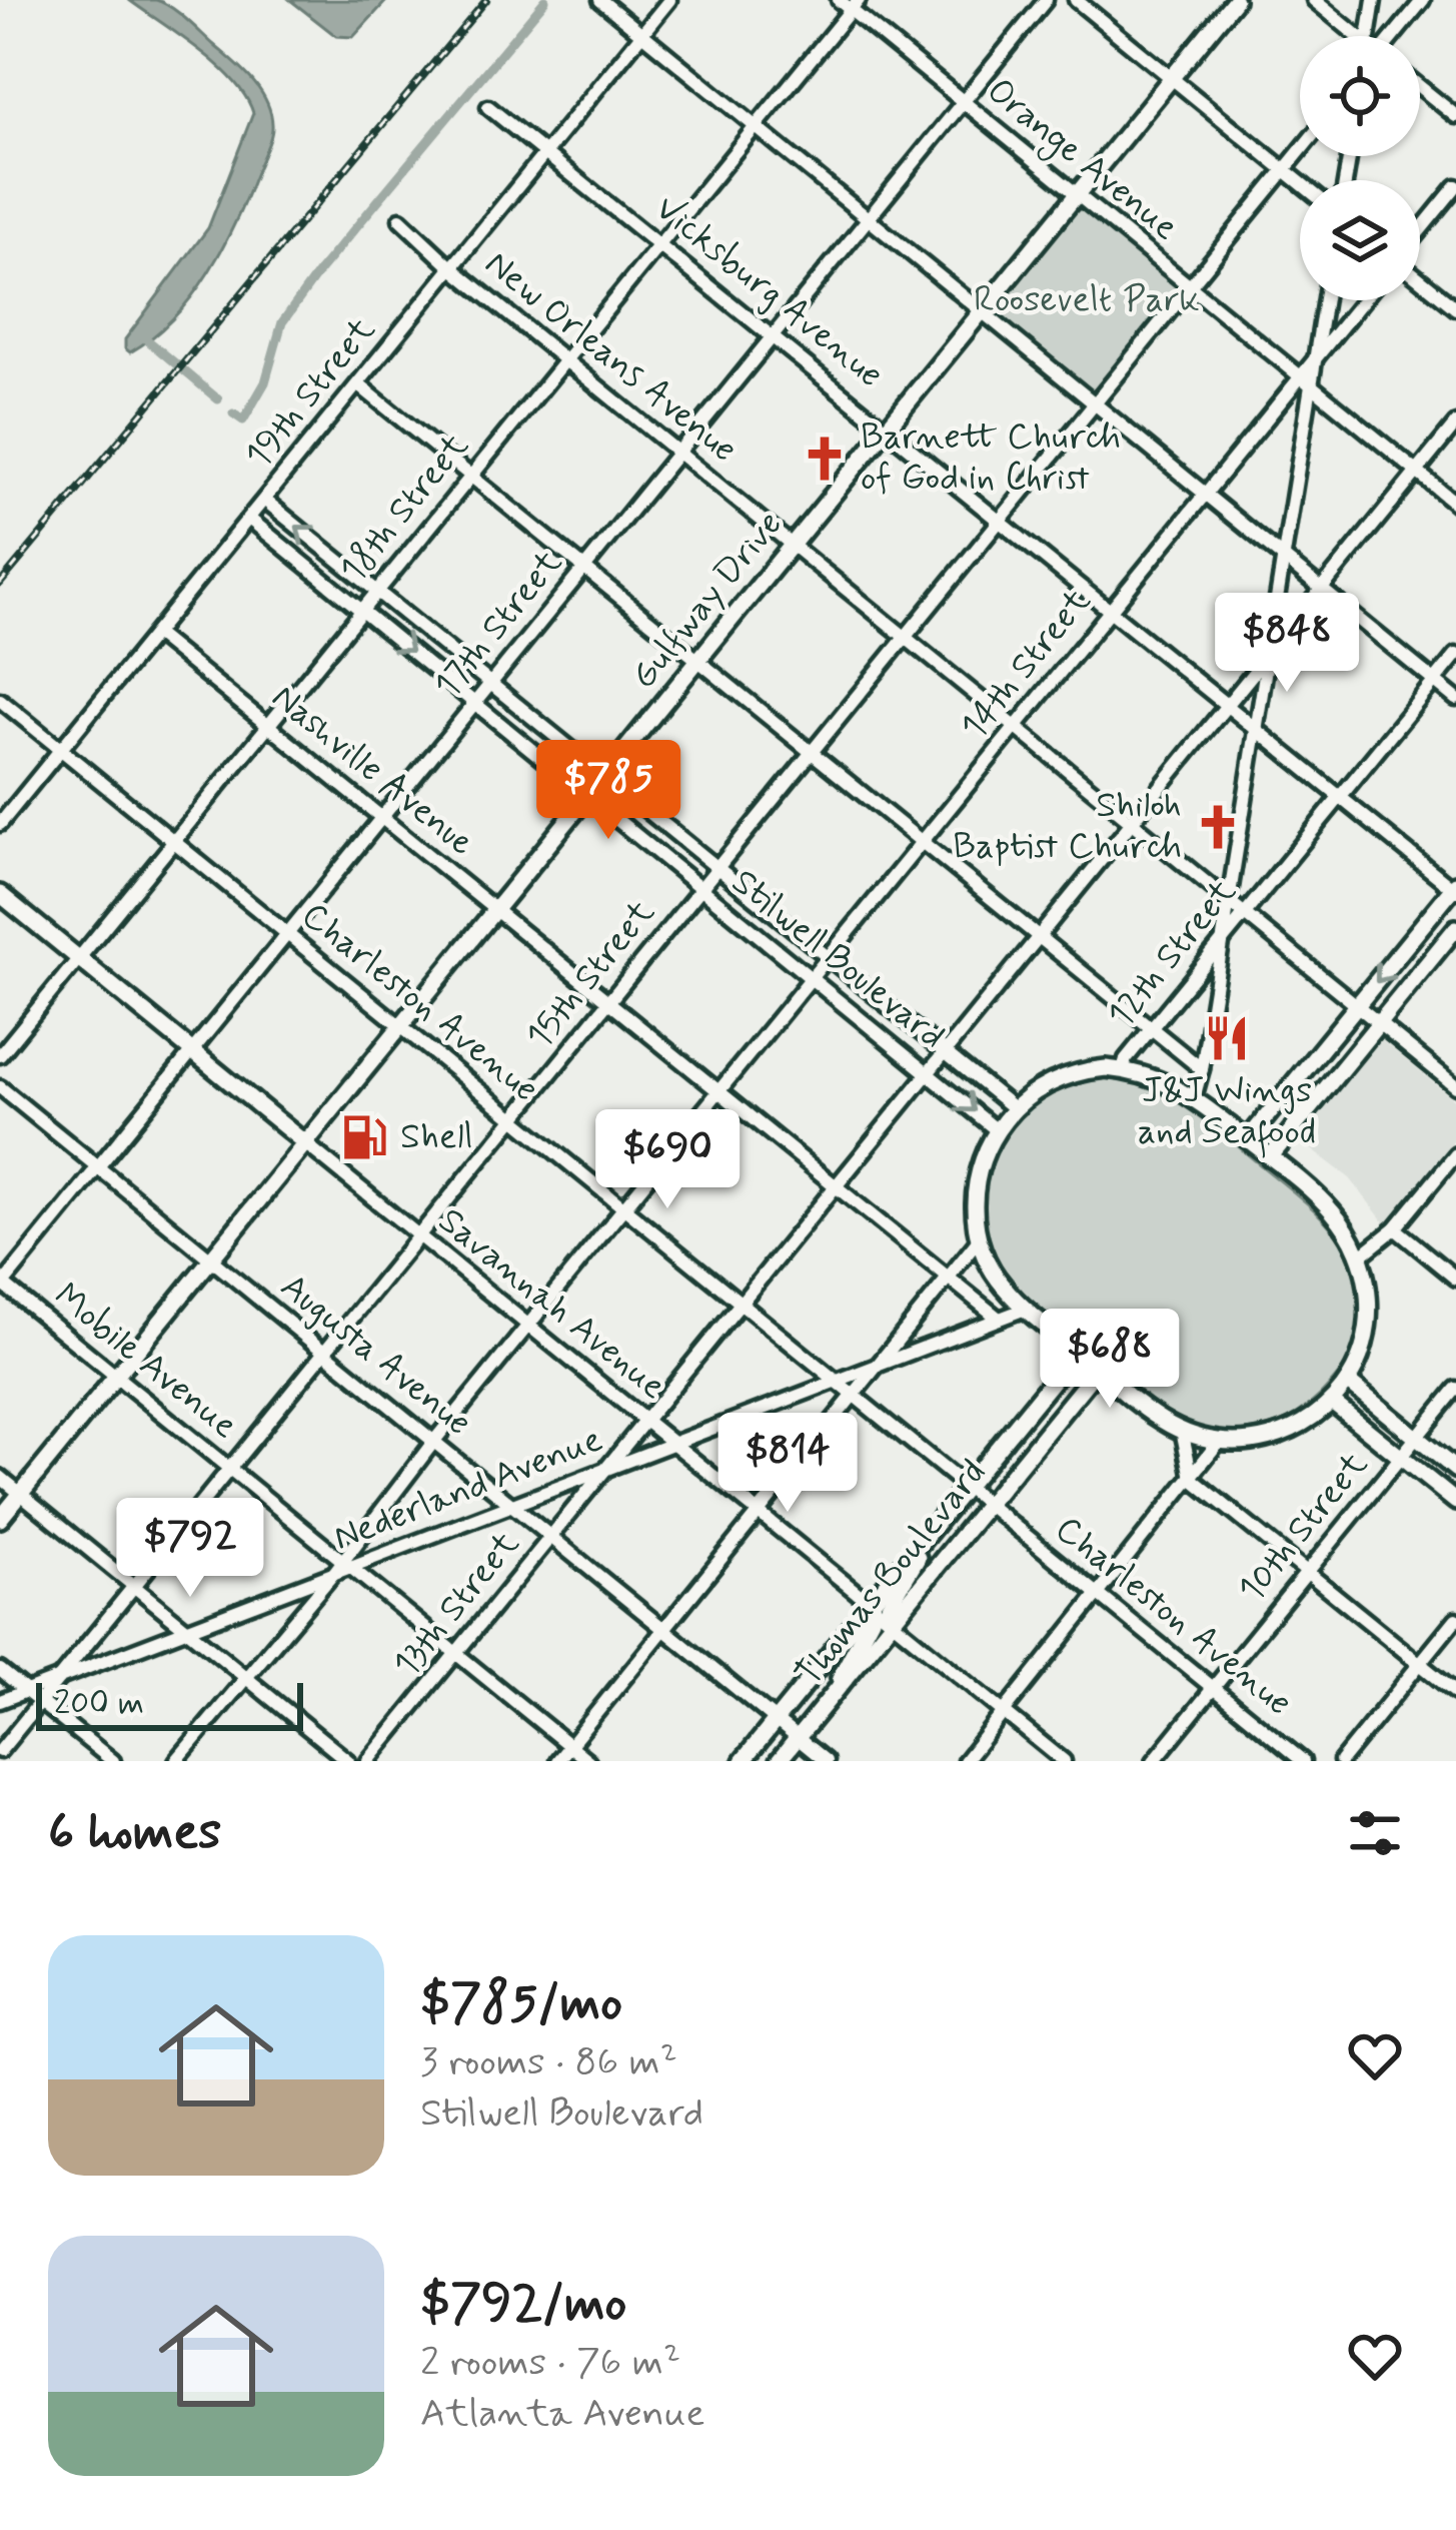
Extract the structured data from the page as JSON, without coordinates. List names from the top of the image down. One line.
{"streets":{"main road":["Gulfway Drive","Savannah Avenue","Thomas Boulevard"],"street":["Orange Avenue","Vicksburg Avenue","New Orleans Avenue","19th Street","18th Street","17th Street","14th Street","Nashville Avenue","12th Street","Stilwell Boulevard","15th Street","Charleston Avenue","Augusta Avenue","Mobile Avenue","Nederland Avenue","10th Street","13th Street"]},"crossings":[["Orange Avenue","18th Street"],["Orange Avenue","Gulfway Drive"],["Orange Avenue","17th Street"],["Orange Avenue","14th Street"],["Orange Avenue","15th Street"],["Orange Avenue","13th Street"],["Vicksburg Avenue","19th Street"],["Vicksburg Avenue","18th Street"],["Vicksburg Avenue","Gulfway Drive"],["Vicksburg Avenue","17th Street"],["Vicksburg Avenue","14th Street"],["Vicksburg Avenue","12th Street"],["Vicksburg Avenue","15th Street"],["Vicksburg Avenue","13th Street"],["New Orleans Avenue","19th Street"],["New Orleans Avenue","18th Street"],["New Orleans Avenue","Gulfway Drive"],["New Orleans Avenue","17th Street"],["New Orleans Avenue","14th Street"],["New Orleans Avenue","12th Street"],["New Orleans Avenue","15th Street"],["New Orleans Avenue","13th Street"],["19th Street","Nashville Avenue"],["19th Street","Stilwell Boulevard"],["19th Street","Charleston Avenue"],["18th Street","Nashville Avenue"],["18th Street","Stilwell Boulevard"],["18th Street","Charleston Avenue"],["18th Street","Savannah Avenue"],["Gulfway Drive","Nashville Avenue"],["Gulfway Drive","Stilwell Boulevard"],["Gulfway Drive","Charleston Avenue"],["Gulfway Drive","Savannah Avenue"],["Gulfway Drive","Augusta Avenue"],["Gulfway Drive","Mobile Avenue"],["17th Street","Nashville Avenue"],["17th Street","Stilwell Boulevard"],["17th Street","Charleston Avenue"],["17th Street","Savannah Avenue"],["17th Street","Augusta Avenue"],["17th Street","Mobile Avenue"],["14th Street","Nashville Avenue"],["14th Street","Stilwell Boulevard"],["14th Street","Charleston Avenue"],["14th Street","Savannah Avenue"],["14th Street","Augusta Avenue"],["14th Street","Mobile Avenue"],["14th Street","Nederland Avenue"],["Nashville Avenue","15th Street"],["Nashville Avenue","Nederland Avenue"],["Nashville Avenue","13th Street"],["12th Street","Stilwell Boulevard"],["12th Street","Nederland Avenue"],["12th Street","Thomas Boulevard"],["Stilwell Boulevard","15th Street"],["Stilwell Boulevard","Nederland Avenue"],["Stilwell Boulevard","Thomas Boulevard"],["Stilwell Boulevard","13th Street"],["15th Street","Charleston Avenue"],["15th Street","Savannah Avenue"],["15th Street","Augusta Avenue"],["15th Street","Mobile Avenue"],["15th Street","Nederland Avenue"],["Charleston Avenue","Nederland Avenue"],["Charleston Avenue","10th Street"],["Charleston Avenue","Thomas Boulevard"],["Charleston Avenue","13th Street"],["Savannah Avenue","Nederland Avenue"],["Savannah Avenue","Thomas Boulevard"],["Savannah Avenue","13th Street"],["Augusta Avenue","Nederland Avenue"],["Augusta Avenue","Thomas Boulevard"],["Augusta Avenue","13th Street"],["Mobile Avenue","Nederland Avenue"],["Mobile Avenue","13th Street"],["Nederland Avenue","Thomas Boulevard"],["Nederland Avenue","13th Street"]],"parks":["Roosevelt Park"],"places":{"church":["Barnett Church of God in Christ","Shiloh Baptist Church"],"restaurant":["J&J Wings and Seafood"],"fuel station":["Shell"]},"scale_bar":"200 m","page":{"price":["$848","$785","$690","$688","$814","$792"],"scale":"200 m","heading":"6 homes","list":[{"name":"$785/mo","note":"3 rooms · 86 m² · Stilwell Boulevard"},{"name":"$792/mo","note":"2 rooms · 76 m² · Atlanta Avenue"}]}}
